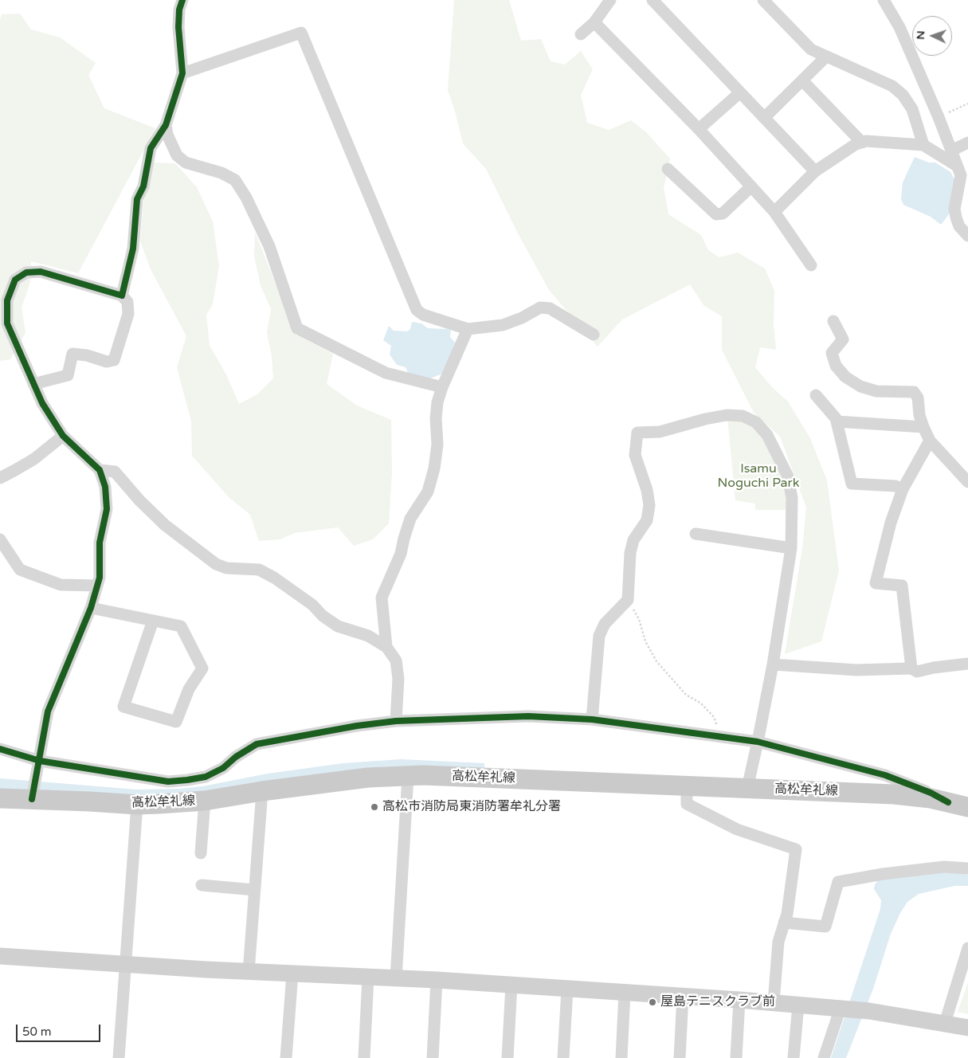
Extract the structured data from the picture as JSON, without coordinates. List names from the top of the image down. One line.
{"streets":{"main road":["高松牟礼線"]},"parks":["Isamu Noguchi Park"],"places":["高松市消防局東消防署牟礼分署","屋島テニスクラブ前"],"scale_bar":"50 m","north":"left"}
